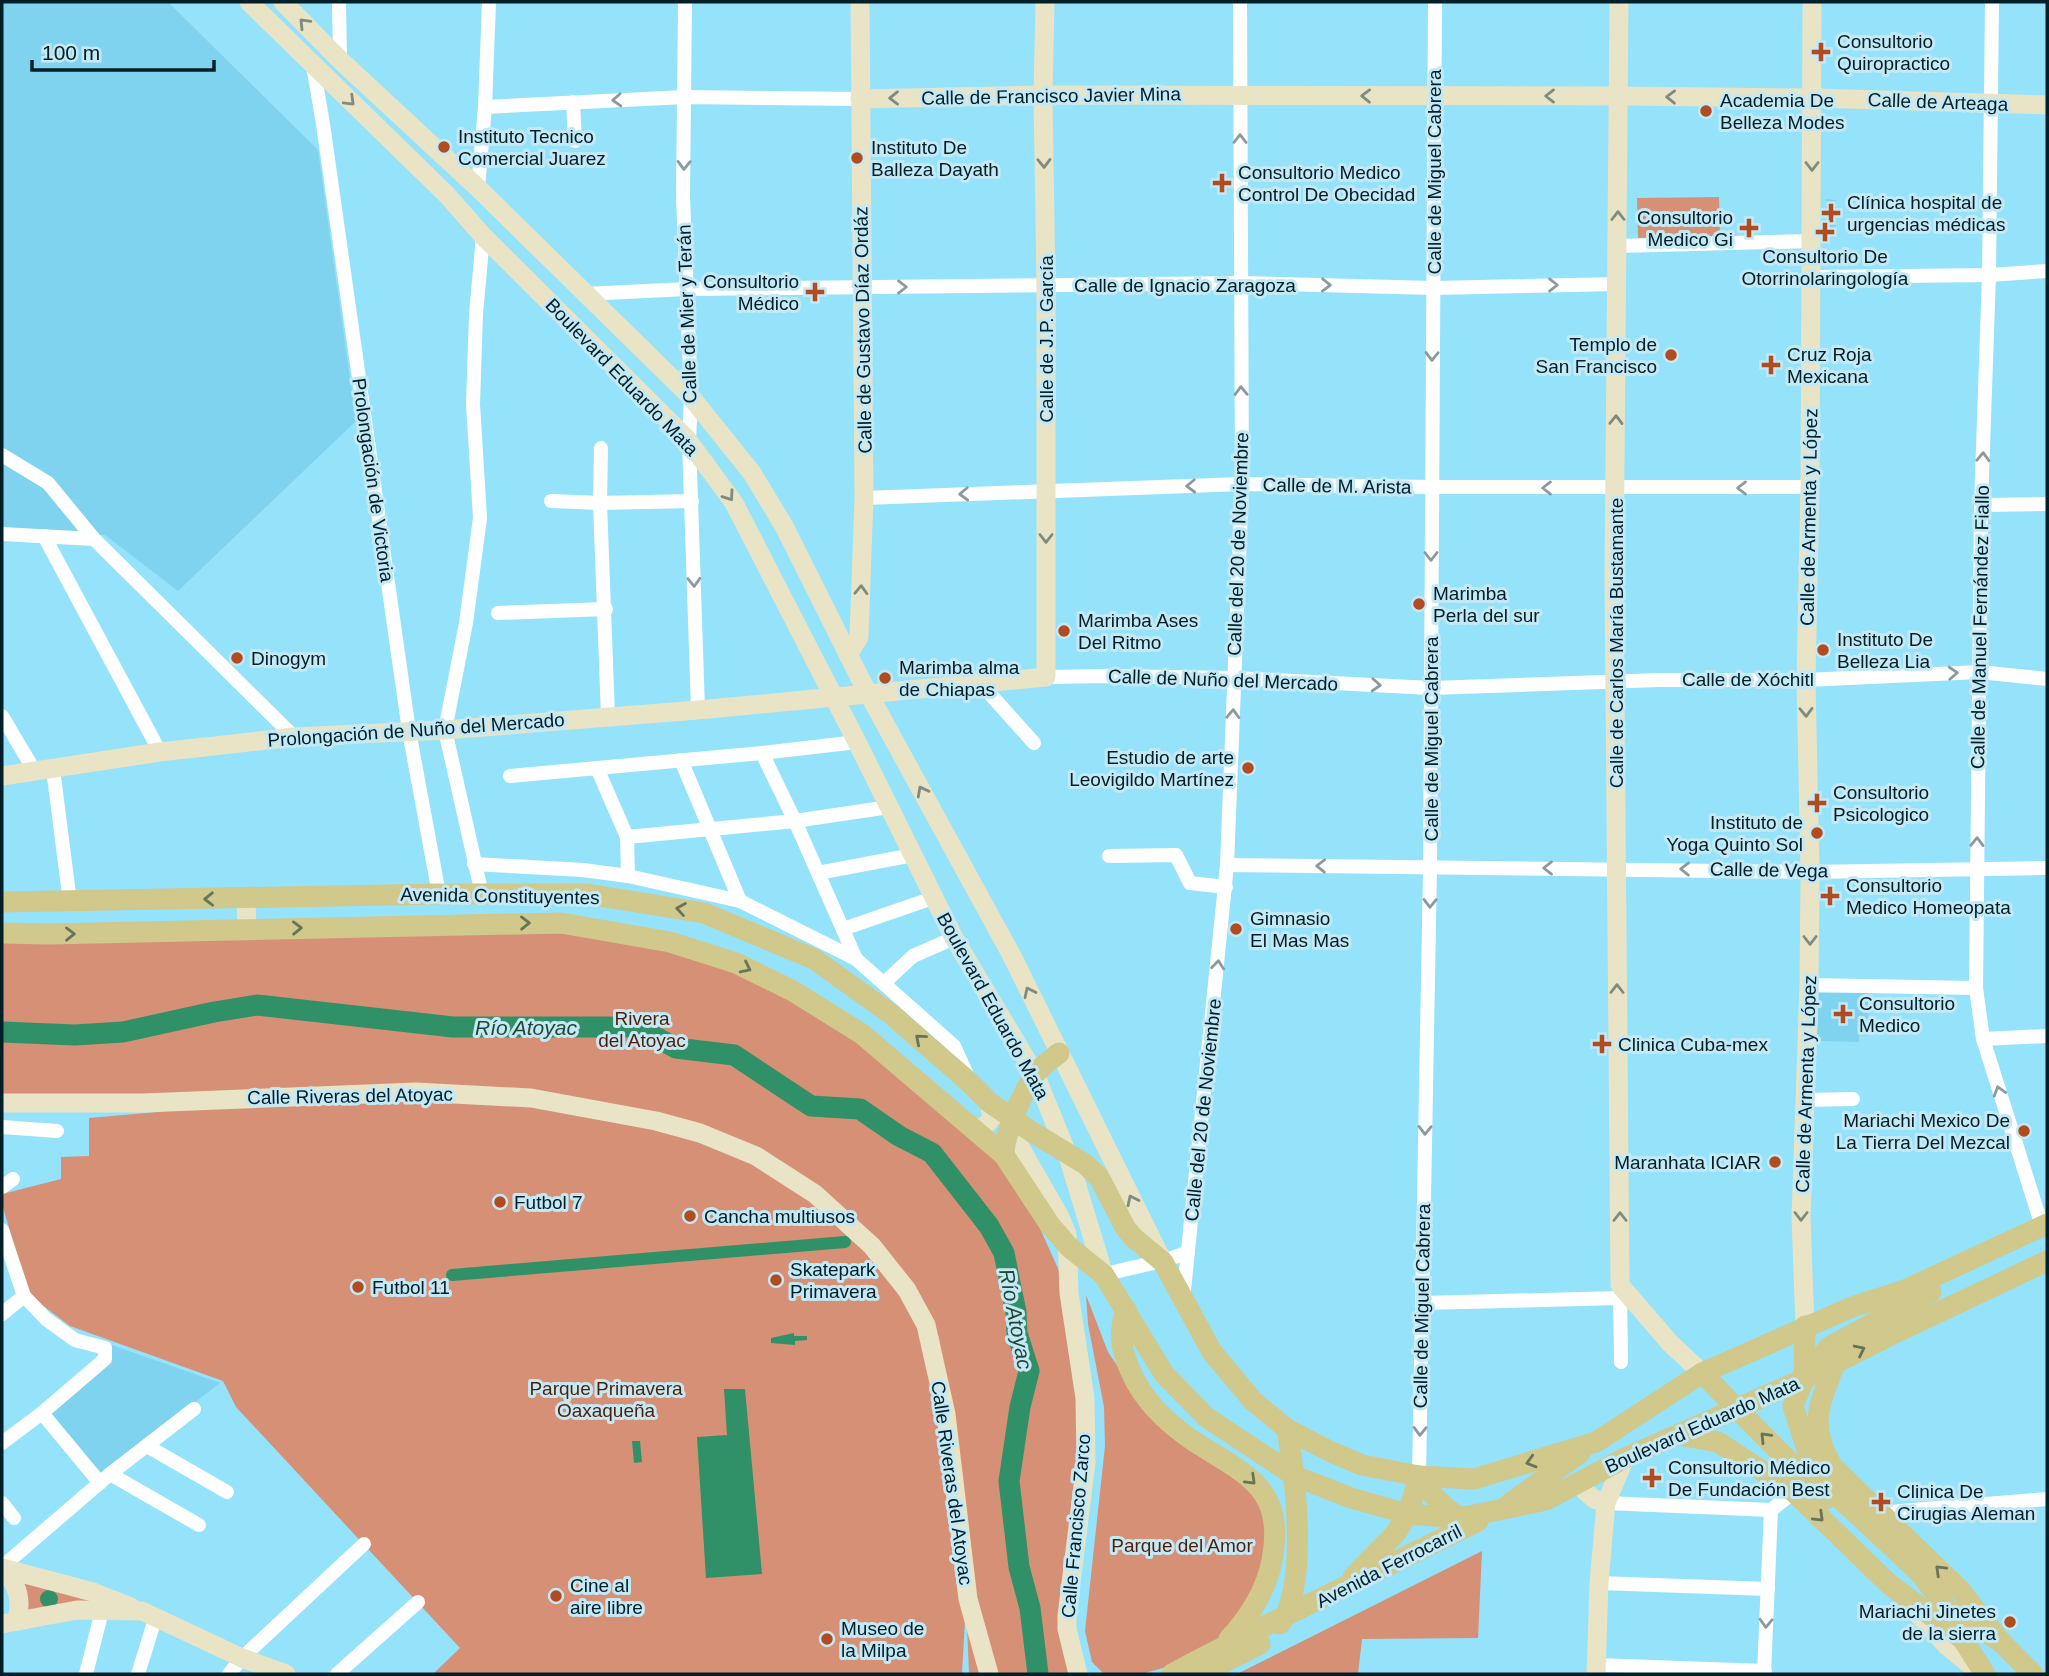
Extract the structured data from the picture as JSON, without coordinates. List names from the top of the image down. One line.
{"streets":{"main road":["Boulevard Eduardo Mata","Avenida Constituyentes","Avenida Ferrocarril"],"street":["Calle de Francisco Javier Mina","Calle de Arteaga","Calle de Miguel Cabrera","Calle de Ignacio Zaragoza","Calle de Mier y Terán","Calle de Gustavo Díaz Ordáz","Calle de J.P. García","Prolongación de Victoria","Calle de M. Arista","Calle de Armenta y López","Calle del 20 de Noviembre","Calle de Manuel Fernández Fiallo","Calle de Carlos María Bustamante","Calle de Xóchitl","Calle de Nuño del Mercado","Prolongación de Nuño del Mercado","Calle de Vega","Calle Riveras del Atoyac","Calle Francisco Zarco"]},"crossings":[["Calle de Francisco Javier Mina","Calle de Arteaga"],["Calle de Francisco Javier Mina","Calle de Miguel Cabrera"],["Calle de Francisco Javier Mina","Calle de Mier y Terán"],["Calle de Francisco Javier Mina","Calle de Gustavo Díaz Ordáz"],["Calle de Francisco Javier Mina","Calle de J.P. García"],["Calle de Francisco Javier Mina","Calle del 20 de Noviembre"],["Calle de Francisco Javier Mina","Calle de Carlos María Bustamante"],["Calle de Arteaga","Calle de Armenta y López"],["Calle de Arteaga","Calle de Manuel Fernández Fiallo"],["Calle de Arteaga","Calle de Carlos María Bustamante"],["Calle de Miguel Cabrera","Calle de Ignacio Zaragoza"],["Calle de Miguel Cabrera","Boulevard Eduardo Mata"],["Calle de Miguel Cabrera","Calle de M. Arista"],["Calle de Miguel Cabrera","Calle de Nuño del Mercado"],["Calle de Miguel Cabrera","Calle de Vega"],["Calle de Ignacio Zaragoza","Calle de Mier y Terán"],["Calle de Ignacio Zaragoza","Calle de Gustavo Díaz Ordáz"],["Calle de Ignacio Zaragoza","Calle de J.P. García"],["Calle de Ignacio Zaragoza","Boulevard Eduardo Mata"],["Calle de Ignacio Zaragoza","Calle del 20 de Noviembre"],["Calle de Ignacio Zaragoza","Calle de Carlos María Bustamante"],["Calle de Mier y Terán","Boulevard Eduardo Mata"],["Calle de Mier y Terán","Prolongación de Nuño del Mercado"],["Calle de Gustavo Díaz Ordáz","Boulevard Eduardo Mata"],["Calle de Gustavo Díaz Ordáz","Calle de M. Arista"],["Calle de J.P. García","Calle de M. Arista"],["Calle de J.P. García","Calle de Nuño del Mercado"],["Boulevard Eduardo Mata","Prolongación de Victoria"],["Boulevard Eduardo Mata","Calle de Armenta y López"],["Boulevard Eduardo Mata","Calle del 20 de Noviembre"],["Boulevard Eduardo Mata","Calle de Manuel Fernández Fiallo"],["Boulevard Eduardo Mata","Calle de Nuño del Mercado"],["Boulevard Eduardo Mata","Prolongación de Nuño del Mercado"],["Boulevard Eduardo Mata","Avenida Constituyentes"],["Boulevard Eduardo Mata","Avenida Ferrocarril"],["Prolongación de Victoria","Prolongación de Nuño del Mercado"],["Prolongación de Victoria","Avenida Constituyentes"],["Calle de M. Arista","Calle de Armenta y López"],["Calle de M. Arista","Calle del 20 de Noviembre"],["Calle de M. Arista","Calle de Carlos María Bustamante"],["Calle de Armenta y López","Calle de Xóchitl"],["Calle de Armenta y López","Calle de Vega"],["Calle del 20 de Noviembre","Calle de Nuño del Mercado"],["Calle del 20 de Noviembre","Calle de Vega"],["Calle de Manuel Fernández Fiallo","Calle de Xóchitl"],["Calle de Manuel Fernández Fiallo","Calle de Vega"],["Calle de Carlos María Bustamante","Calle de Xóchitl"],["Calle de Carlos María Bustamante","Calle de Nuño del Mercado"],["Calle de Carlos María Bustamante","Calle de Vega"],["Calle de Xóchitl","Calle de Nuño del Mercado"],["Calle de Nuño del Mercado","Prolongación de Nuño del Mercado"],["Avenida Constituyentes","Calle Francisco Zarco"]],"one_way":["Calle de Francisco Javier Mina","Calle de Miguel Cabrera","Calle de Ignacio Zaragoza","Calle de J.P. García","Calle de M. Arista","Calle de Armenta y López","Calle del 20 de Noviembre","Calle de Manuel Fernández Fiallo","Calle de Carlos María Bustamante","Calle de Xóchitl","Calle de Vega"],"water":["Río Atoyac"],"parks":["Rivera del Atoyac","Parque Primavera Oaxaqueña","Parque del Amor"],"places":{"health":["Consultorio Quiropractico","Consultorio Medico Control De Obecidad","Clínica hospital de urgencias médicas","Consultorio Medico Gi","Consultorio De Otorrinolaringología","Consultorio Médico","Cruz Roja Mexicana","Consultorio Psicologico","Consultorio Medico Homeopata","Consultorio Medico","Clinica Cuba-mex","Consultorio Médico De Fundación Best","Clinica De Cirugias Aleman"],"other":["Academia De Belleza Modes","Instituto Tecnico Comercial Juarez","Instituto De Balleza Dayath","Templo de San Francisco","Marimba Perla del sur","Marimba Ases Del Ritmo","Instituto De Belleza Lia","Dinogym","Marimba alma de Chiapas","Estudio de arte Leovigildo Martínez","Instituto de Yoga Quinto Sol","Gimnasio El Mas Mas","Mariachi Mexico De La Tierra Del Mezcal","Maranhata ICIAR","Futbol 7","Cancha multiusos","Skatepark Primavera","Futbol 11","Cine al aire libre","Mariachi Jinetes de la sierra","Museo de la Milpa"]},"scale_bar":"100 m"}
